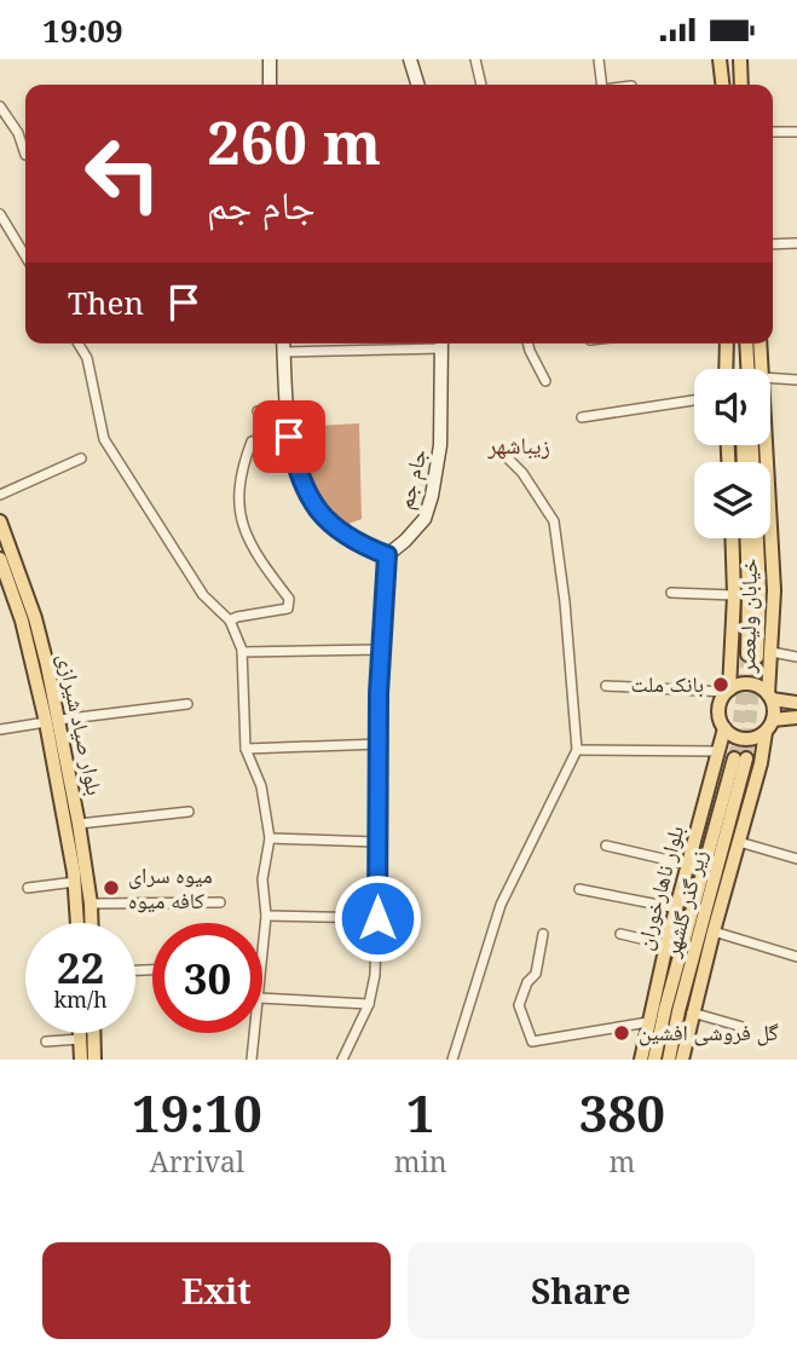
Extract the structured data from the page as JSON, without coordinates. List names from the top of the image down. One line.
{"streets":{"main road":["خیابان ولیعصر","بلوار صیاد شیرازی","بلوار ناهارخوران","زیر گذر گلشهر"],"street":["جام جم"]},"crossings":[["خیابان ولیعصر","بلوار ناهارخوران"]],"districts":["زیباشهر"],"places":["بانک ملت","میوه سرای کافه میوه","گل فروشی افشین"],"page":{"status":"19:09","turn":["260 m","جام جم"],"then":"Then","speed":"22 km/h","limit":"30","eta":["19:10","Arrival","1","min","380","m"],"buttons":["Exit","Share"]}}
